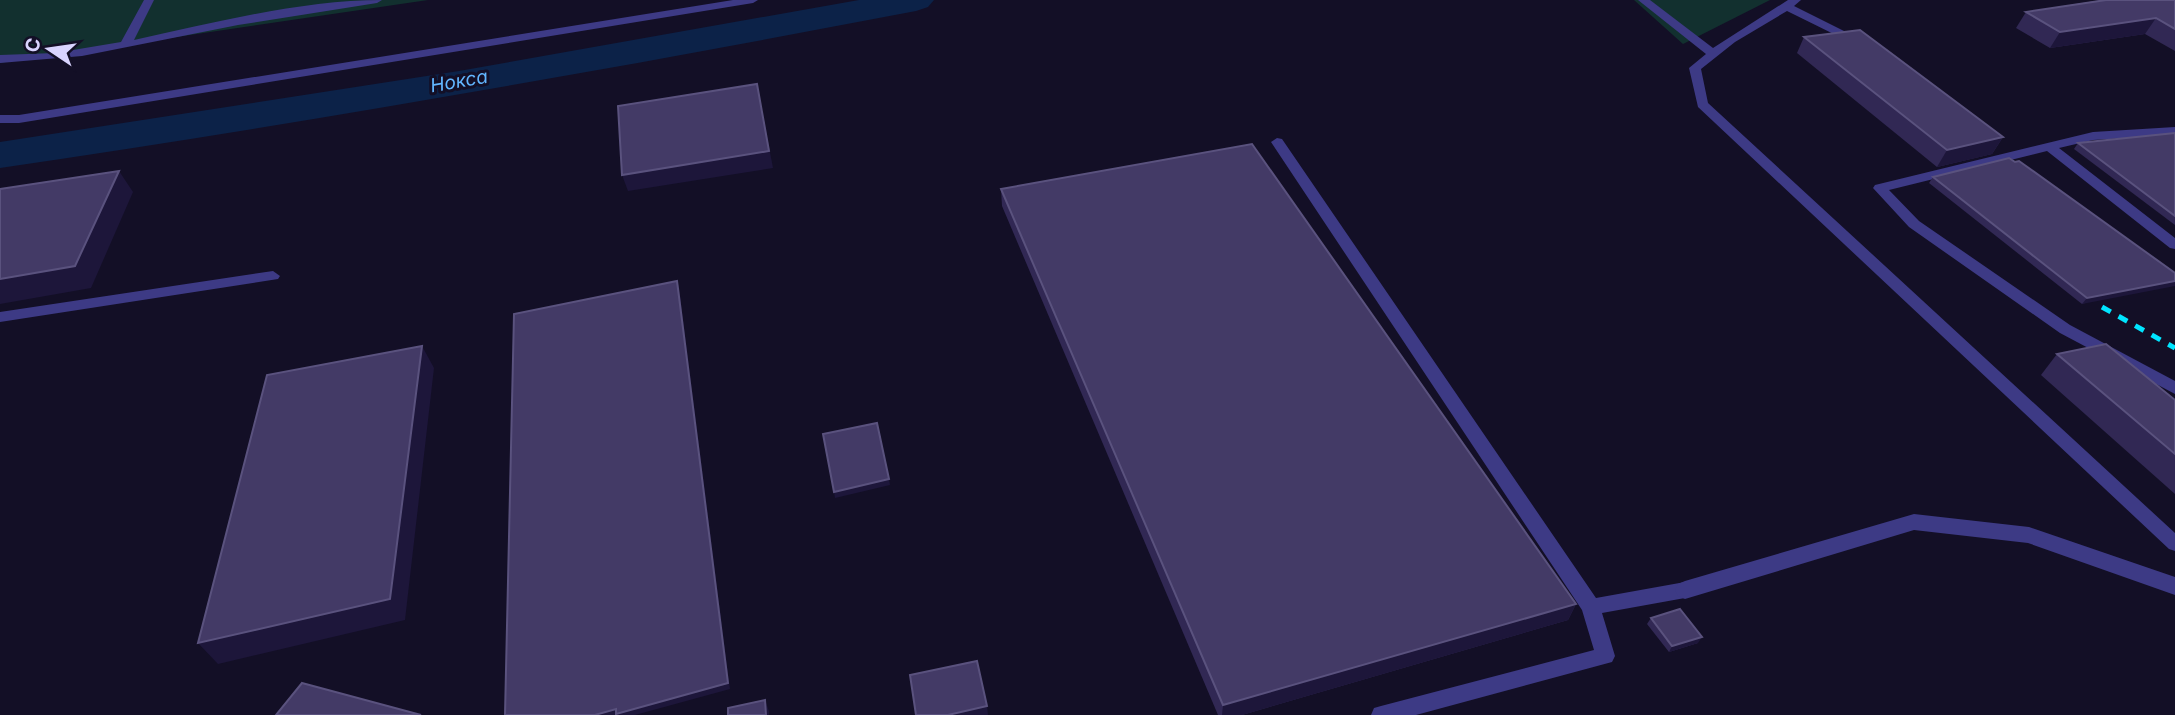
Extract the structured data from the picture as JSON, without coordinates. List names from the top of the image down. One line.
{"water":["Нокса"],"north":"left"}
